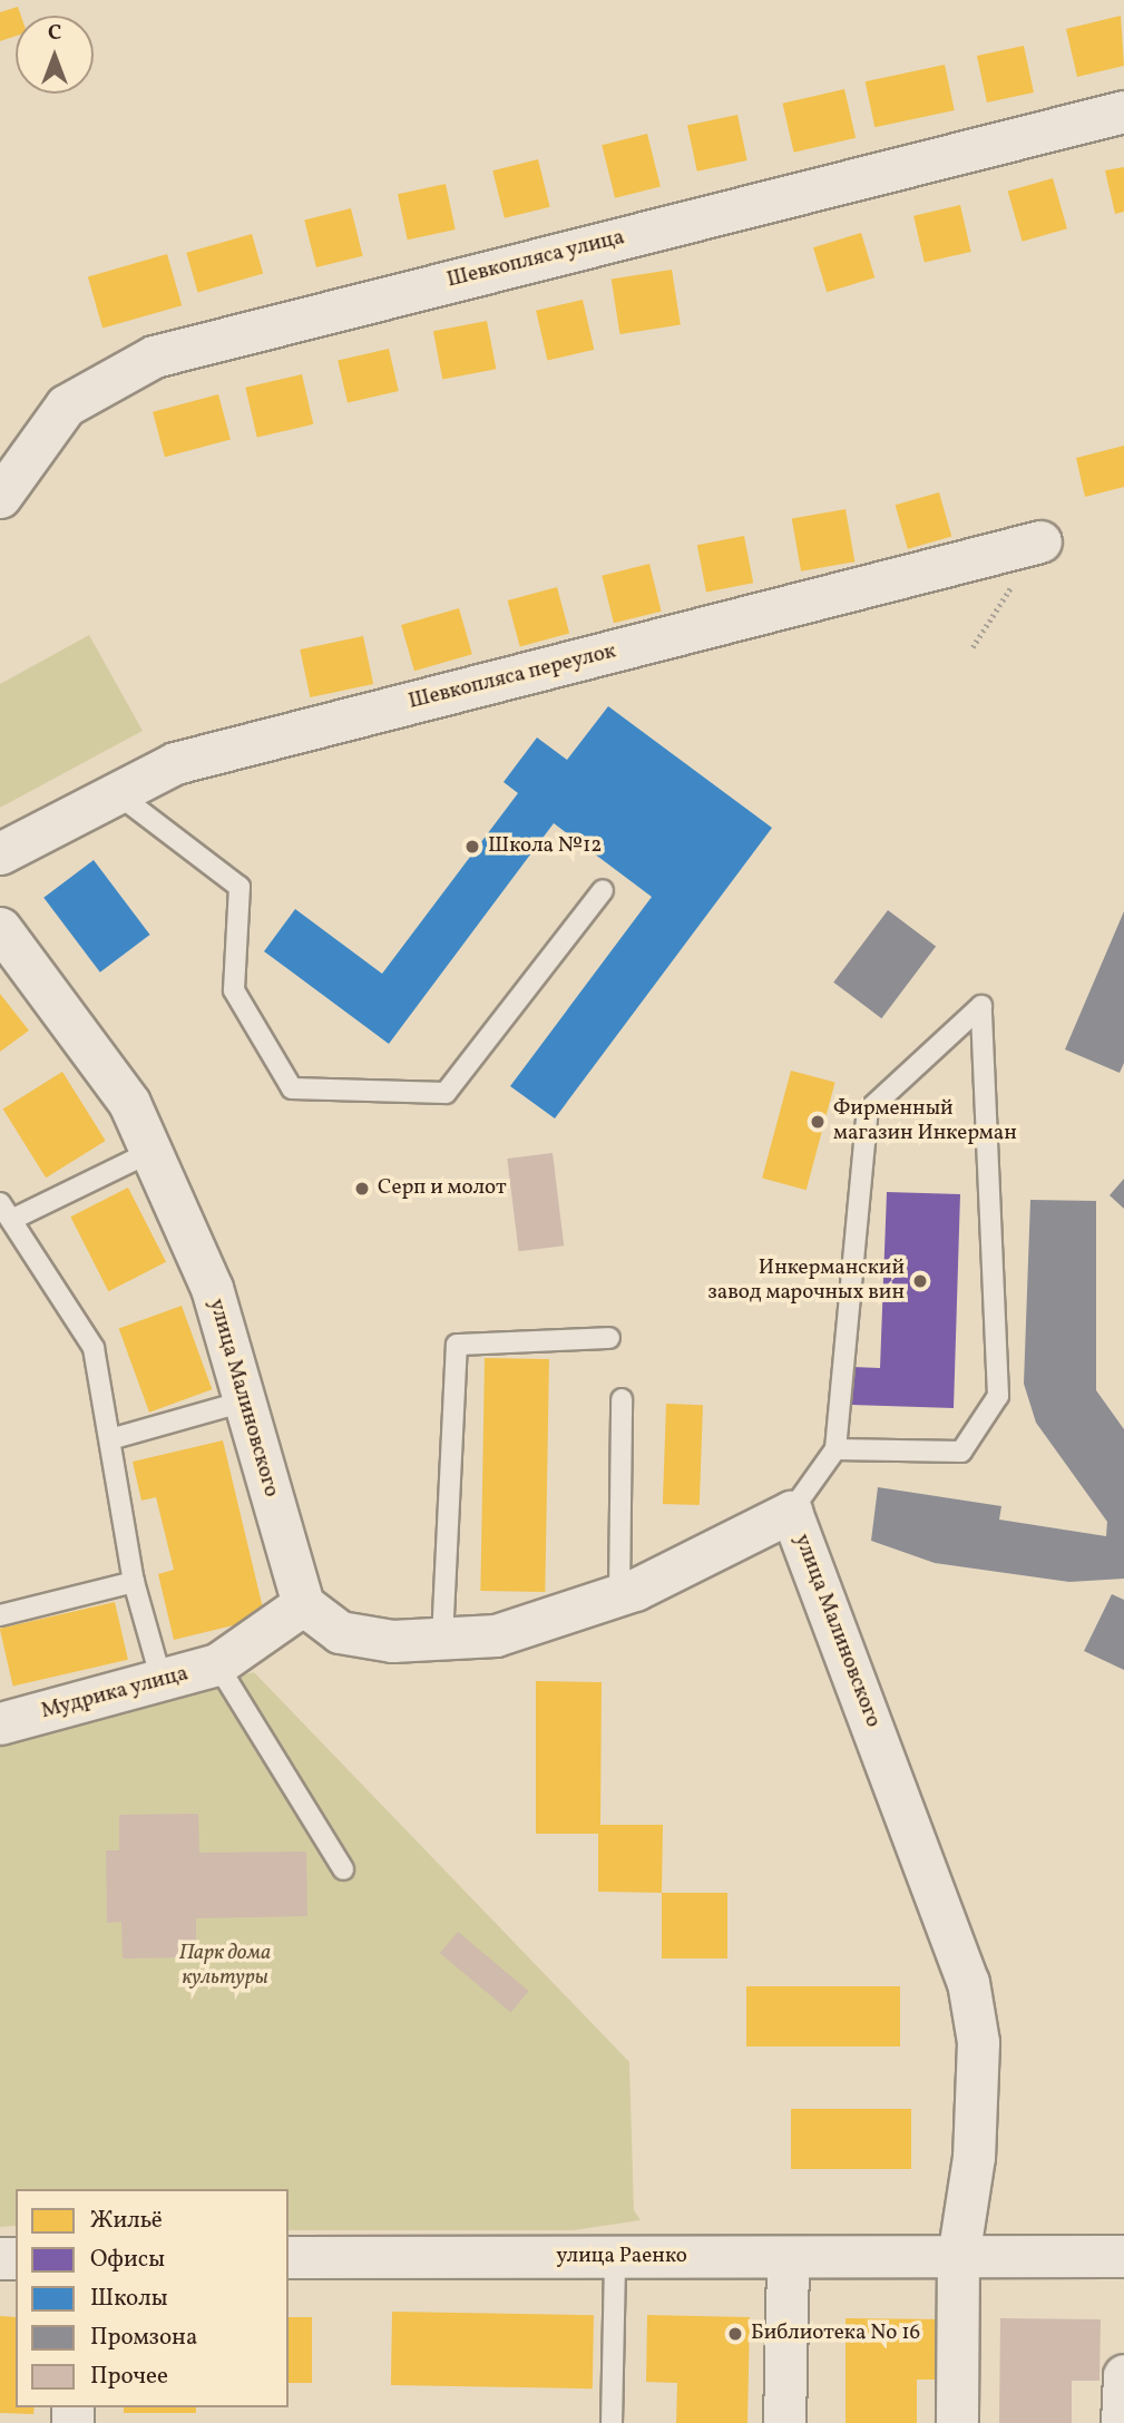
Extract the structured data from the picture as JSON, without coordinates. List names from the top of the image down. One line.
{"streets":{"street":["Шевкопляса улица","Шевкопляса переулок","улица Малиновского","Мудрика улица","улица Раенко"]},"crossings":[["улица Малиновского","Мудрика улица"],["улица Малиновского","улица Раенко"]],"parks":["Парк дома культуры"],"places":["Школа №12","Фирменный магазин Инкерман","Серп и молот","Инкерманский завод марочных вин","Библиотека No 16"],"legend":["Жильё","Офисы","Школы","Промзона","Прочее"],"north":"top"}
